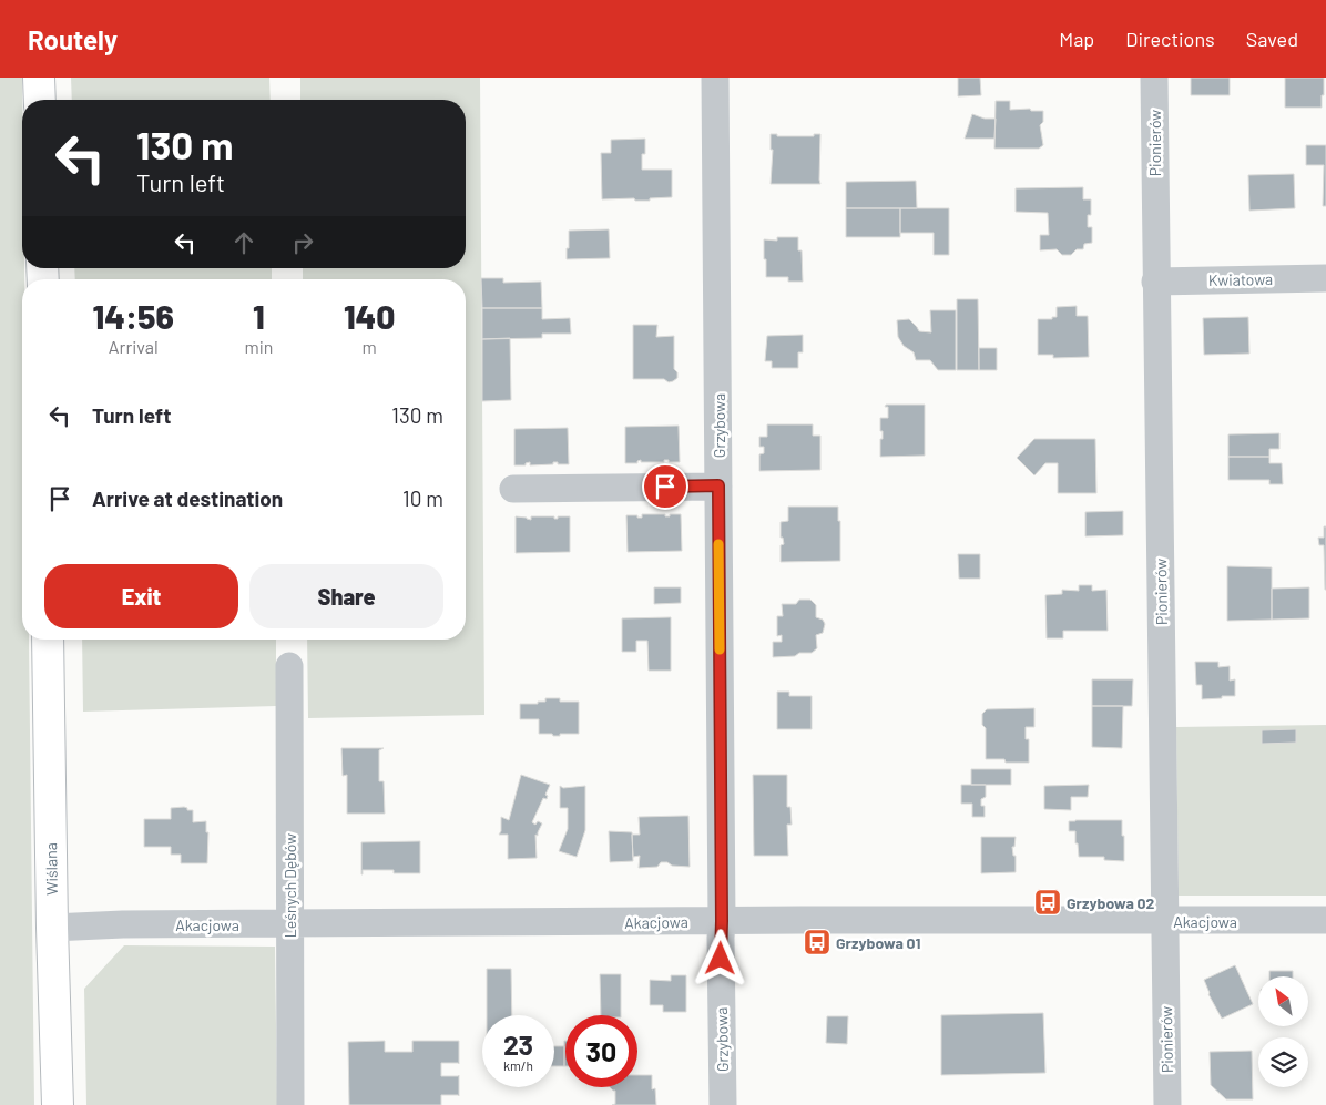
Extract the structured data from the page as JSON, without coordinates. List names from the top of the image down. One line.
{"streets":{"main road":["Wiślana"],"street":["Pionierów","Kwiatowa","Grzybowa","Leśnych Dębów","Akacjowa"]},"crossings":[["Pionierów","Kwiatowa"],["Pionierów","Akacjowa"],["Grzybowa","Akacjowa"],["Wiślana","Akacjowa"],["Leśnych Dębów","Akacjowa"]],"places":{"bus stop":["Grzybowa 02","Grzybowa 01"]},"north":"top left","page":{"header":"Routely","nav":["Map","Directions","Saved"],"turn":["130 m","Turn left"],"eta":["14:56","Arrival","1","min","140","m"],"list":[{"name":"Turn left","value":"130 m"},{"name":"Arrive at destination","value":"10 m"}],"buttons":["Exit","Share"],"speed":"23 km/h","limit":"30"}}
